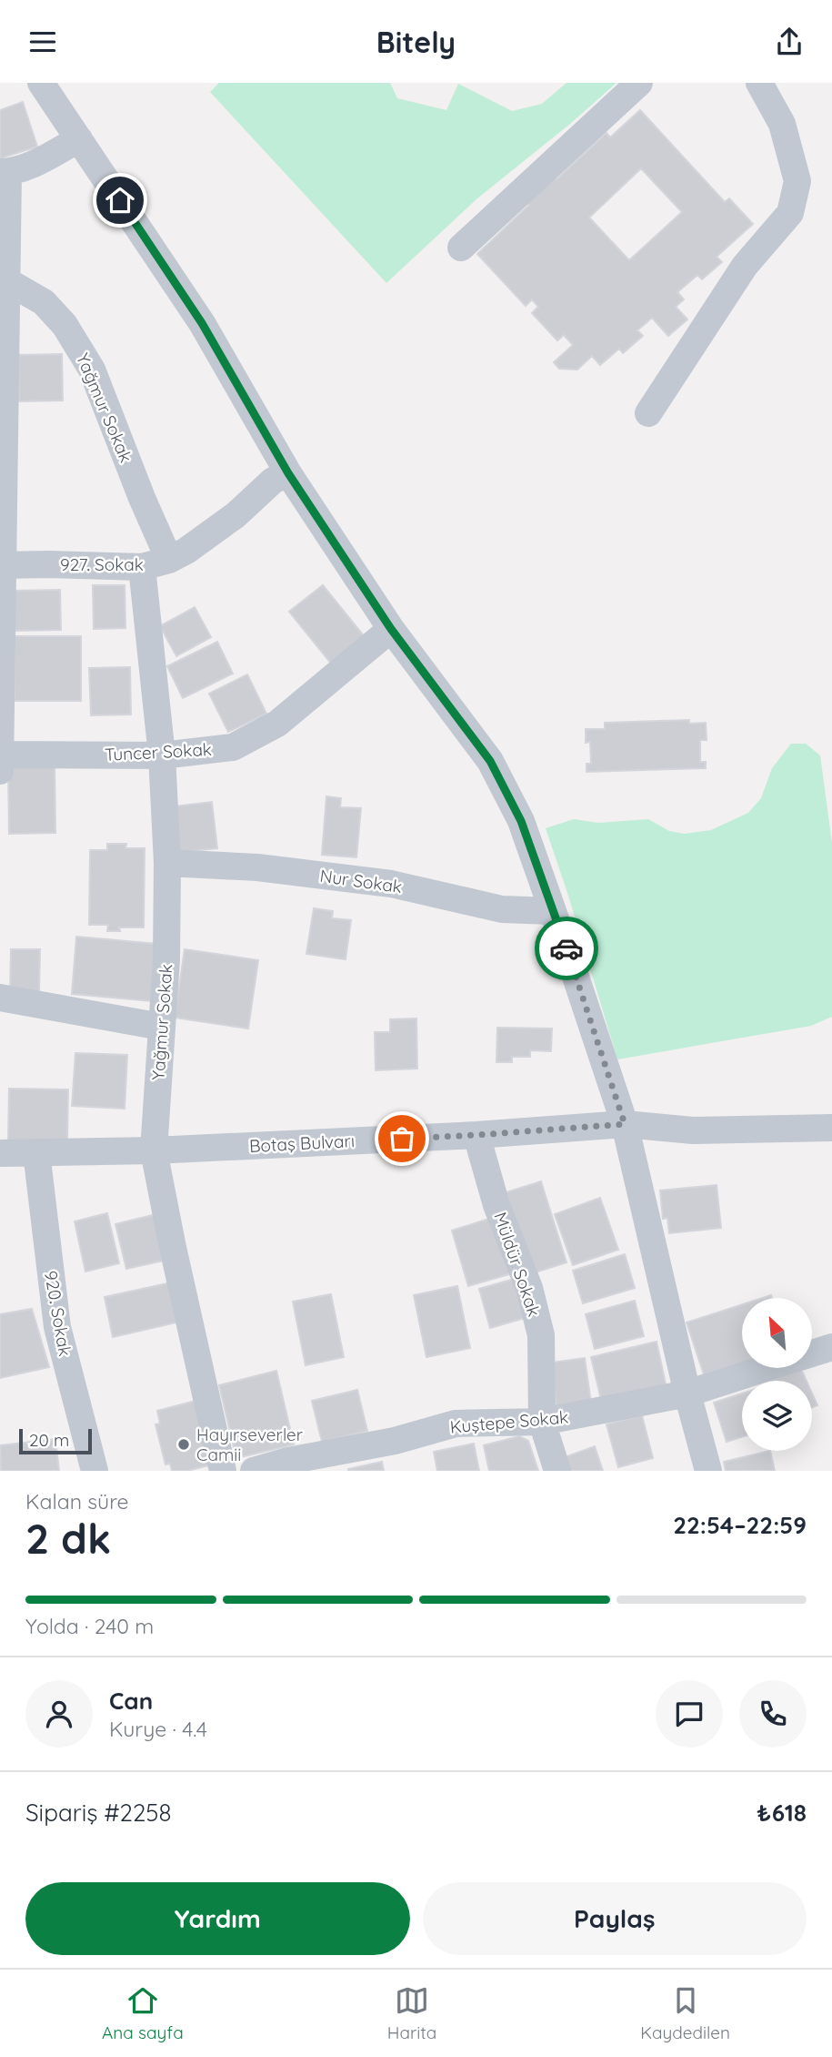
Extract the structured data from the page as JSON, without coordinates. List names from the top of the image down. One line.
{"streets":{"street":["Yağmur Sokak","927. Sokak","Tuncer Sokak","Nur Sokak","Botaş Bulvarı","Müldür Sokak","920. Sokak","Kuştepe Sokak"]},"crossings":[["Yağmur Sokak","927. Sokak"],["Yağmur Sokak","Tuncer Sokak"],["Yağmur Sokak","Nur Sokak"],["Yağmur Sokak","Botaş Bulvarı"],["Botaş Bulvarı","Müldür Sokak"],["Botaş Bulvarı","920. Sokak"],["Müldür Sokak","Kuştepe Sokak"]],"places":["Hayırseverler Camii"],"scale_bar":"20 m","north":"top left","page":{"header":"Bitely","scale":"20 m","heading":["2 dk","Kalan süre","22:54–22:59"],"panel":["Can","Kurye · 4.4","Sipariş #2258","₺618"],"bar":"Yolda · 240 m","buttons":["Yardım","Paylaş"],"tabs":["Ana sayfa","Harita","Kaydedilen"]}}
